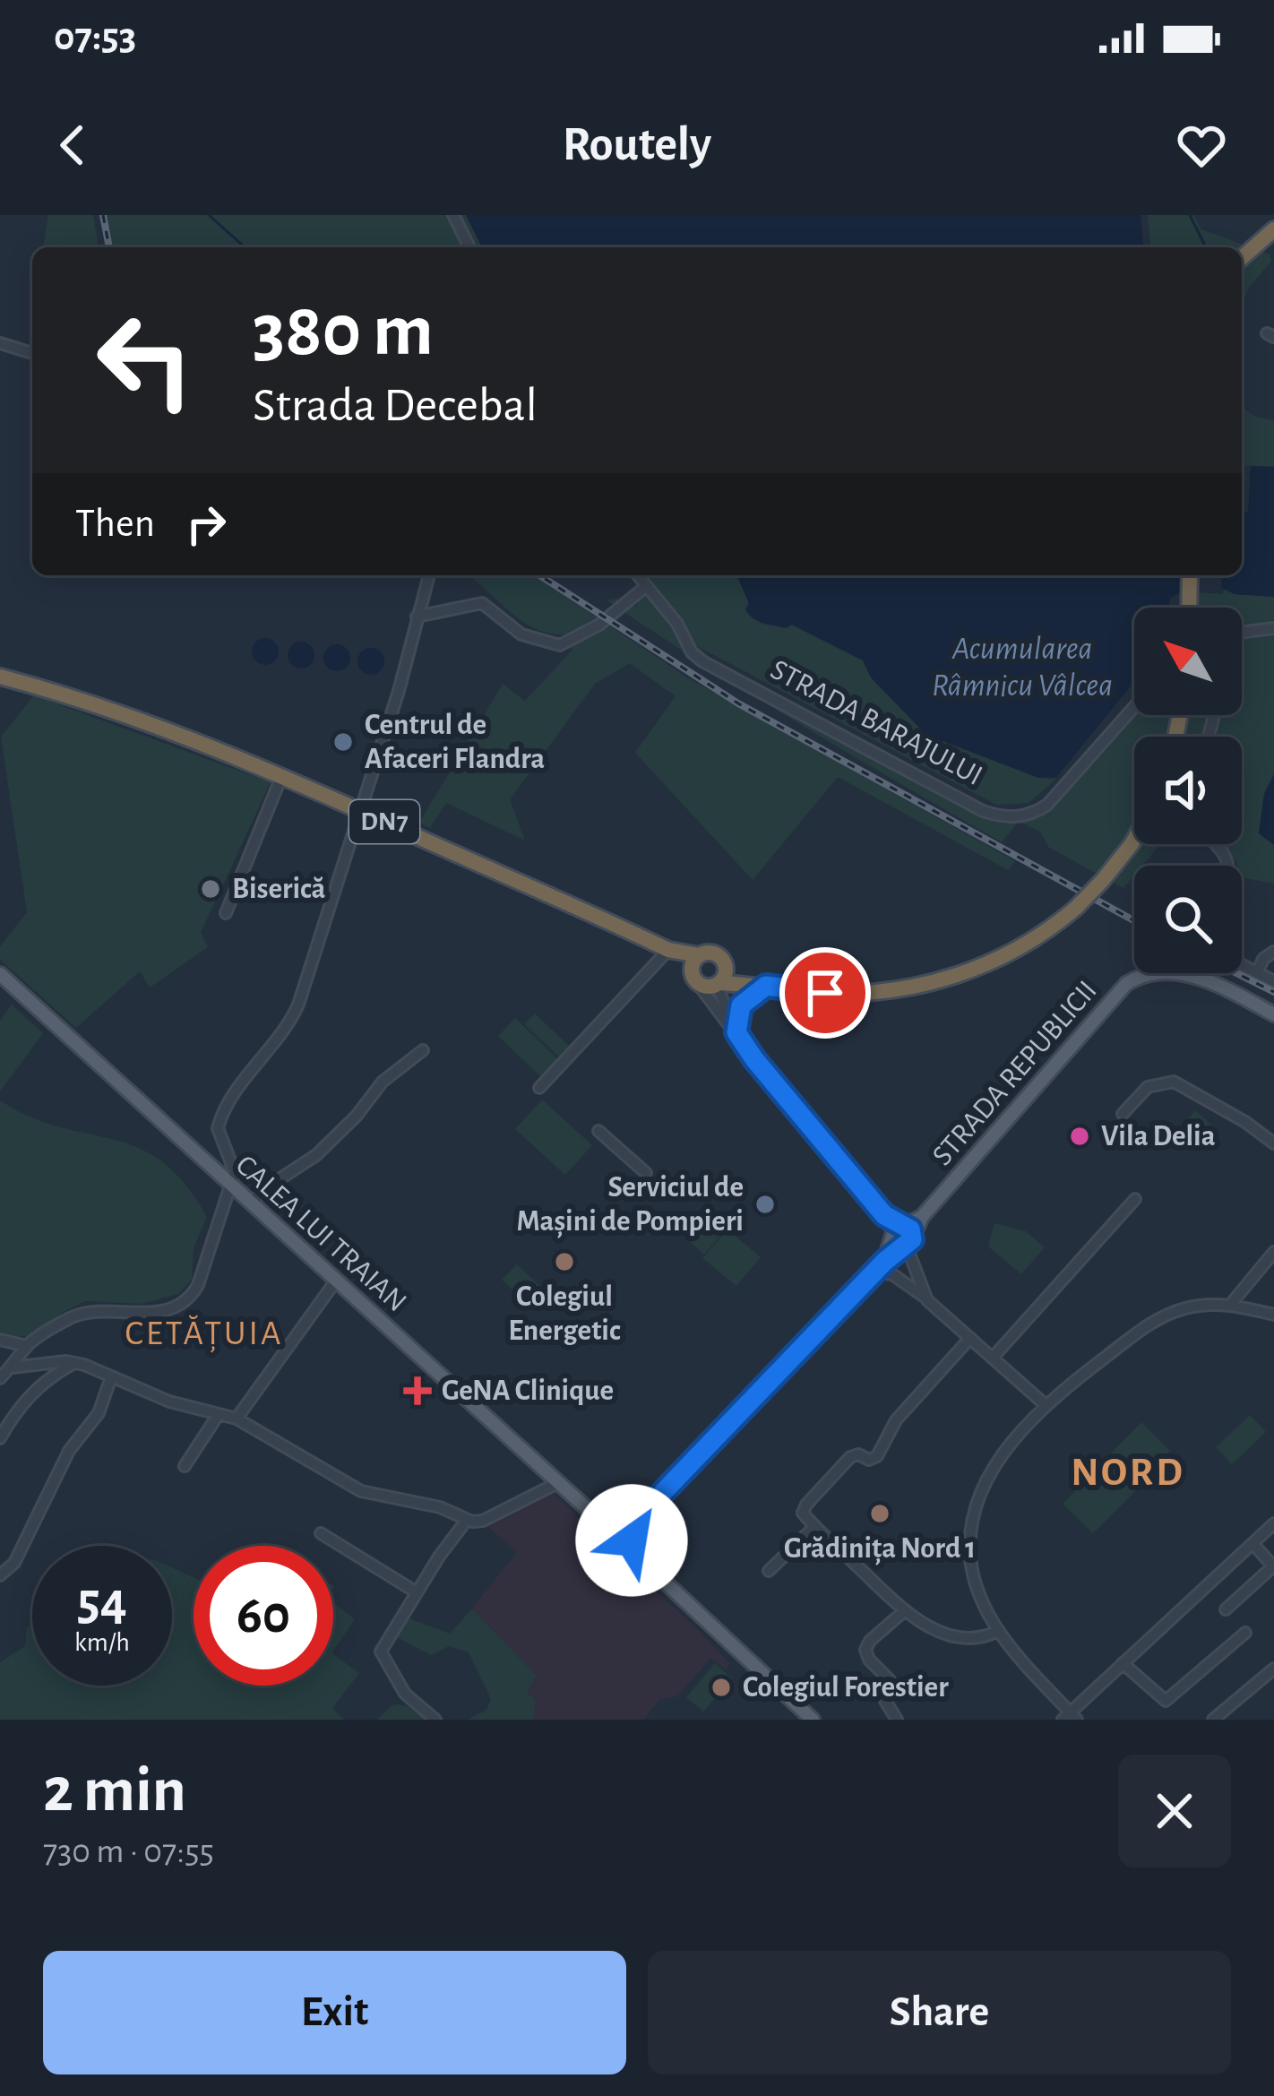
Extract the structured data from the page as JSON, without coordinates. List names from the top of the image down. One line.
{"streets":{"highway":["DN7"],"main road":["STRADA REPUBLICII","CALEA LUI TRAIAN"],"street":["STRADA BARAJULUI"]},"crossings":[["STRADA REPUBLICII","CALEA LUI TRAIAN"]],"districts":["CETĂȚUIA","NORD"],"water":["Acumularea Râmnicu Vâlcea"],"places":{"other":["Centrul de Afaceri Flandra","Biserică","Vila Delia","Serviciul de Mașini de Pompieri","Colegiul Energetic","Grădinița Nord 1","Colegiul Forestier"],"health":["GeNA Clinique"]},"north":"top left","page":{"status":"07:53","header":"Routely","turn":["380 m","Strada Decebal"],"then":"Then","speed":"54 km/h","limit":"60","heading":["2 min","730 m · 07:55"],"buttons":["Exit","Share"]}}
